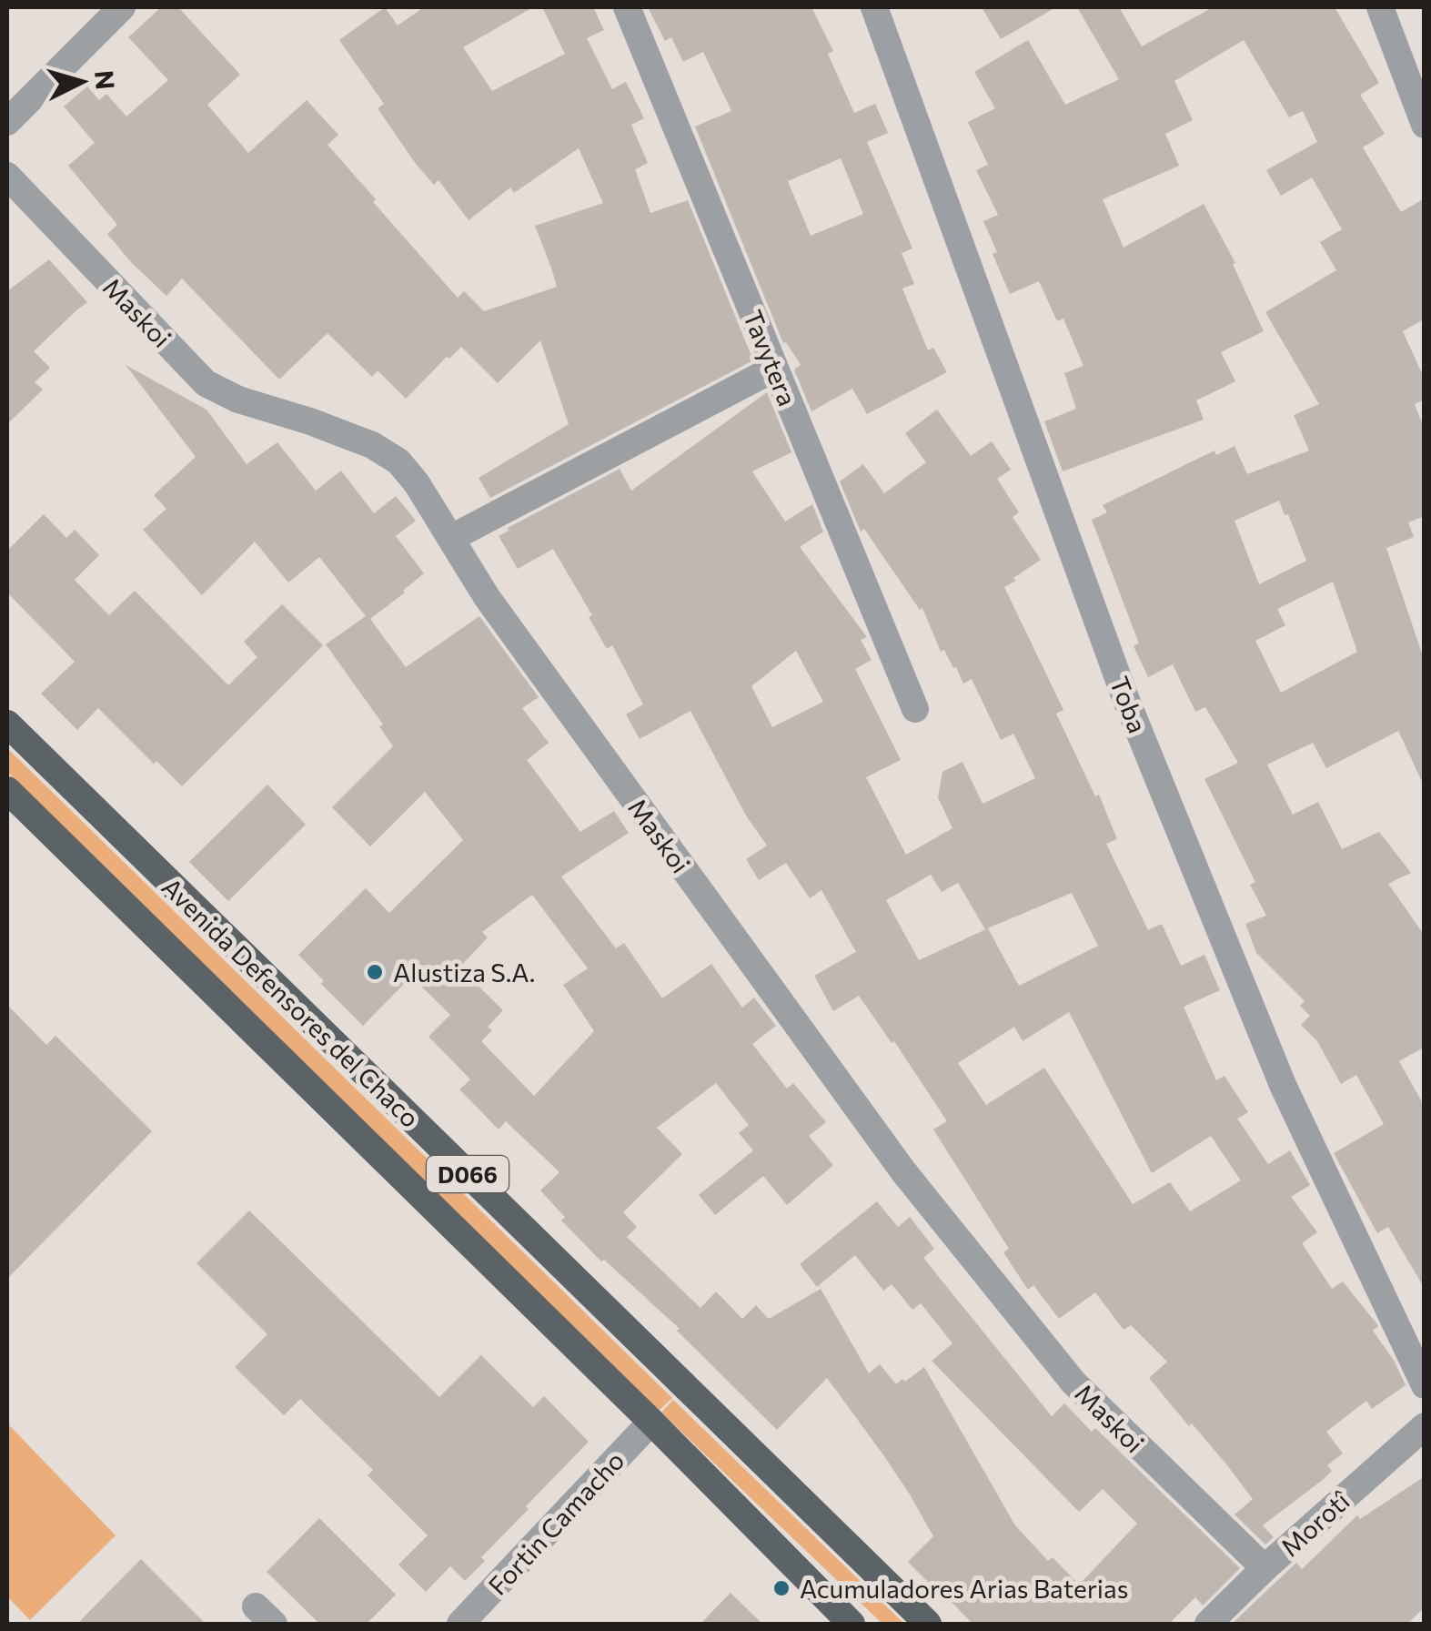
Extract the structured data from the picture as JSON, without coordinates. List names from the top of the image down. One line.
{"streets":{"highway":["Avenida Defensores del Chaco","D066"],"street":["Maskoi","Tavytera","Toba","Fortin Camacho","Morotî"]},"crossings":[["Maskoi","Morotî"],["Avenida Defensores del Chaco","Fortin Camacho"]],"places":["Alustiza S.A.","Acumuladores Arias Baterias"],"north":"right"}
